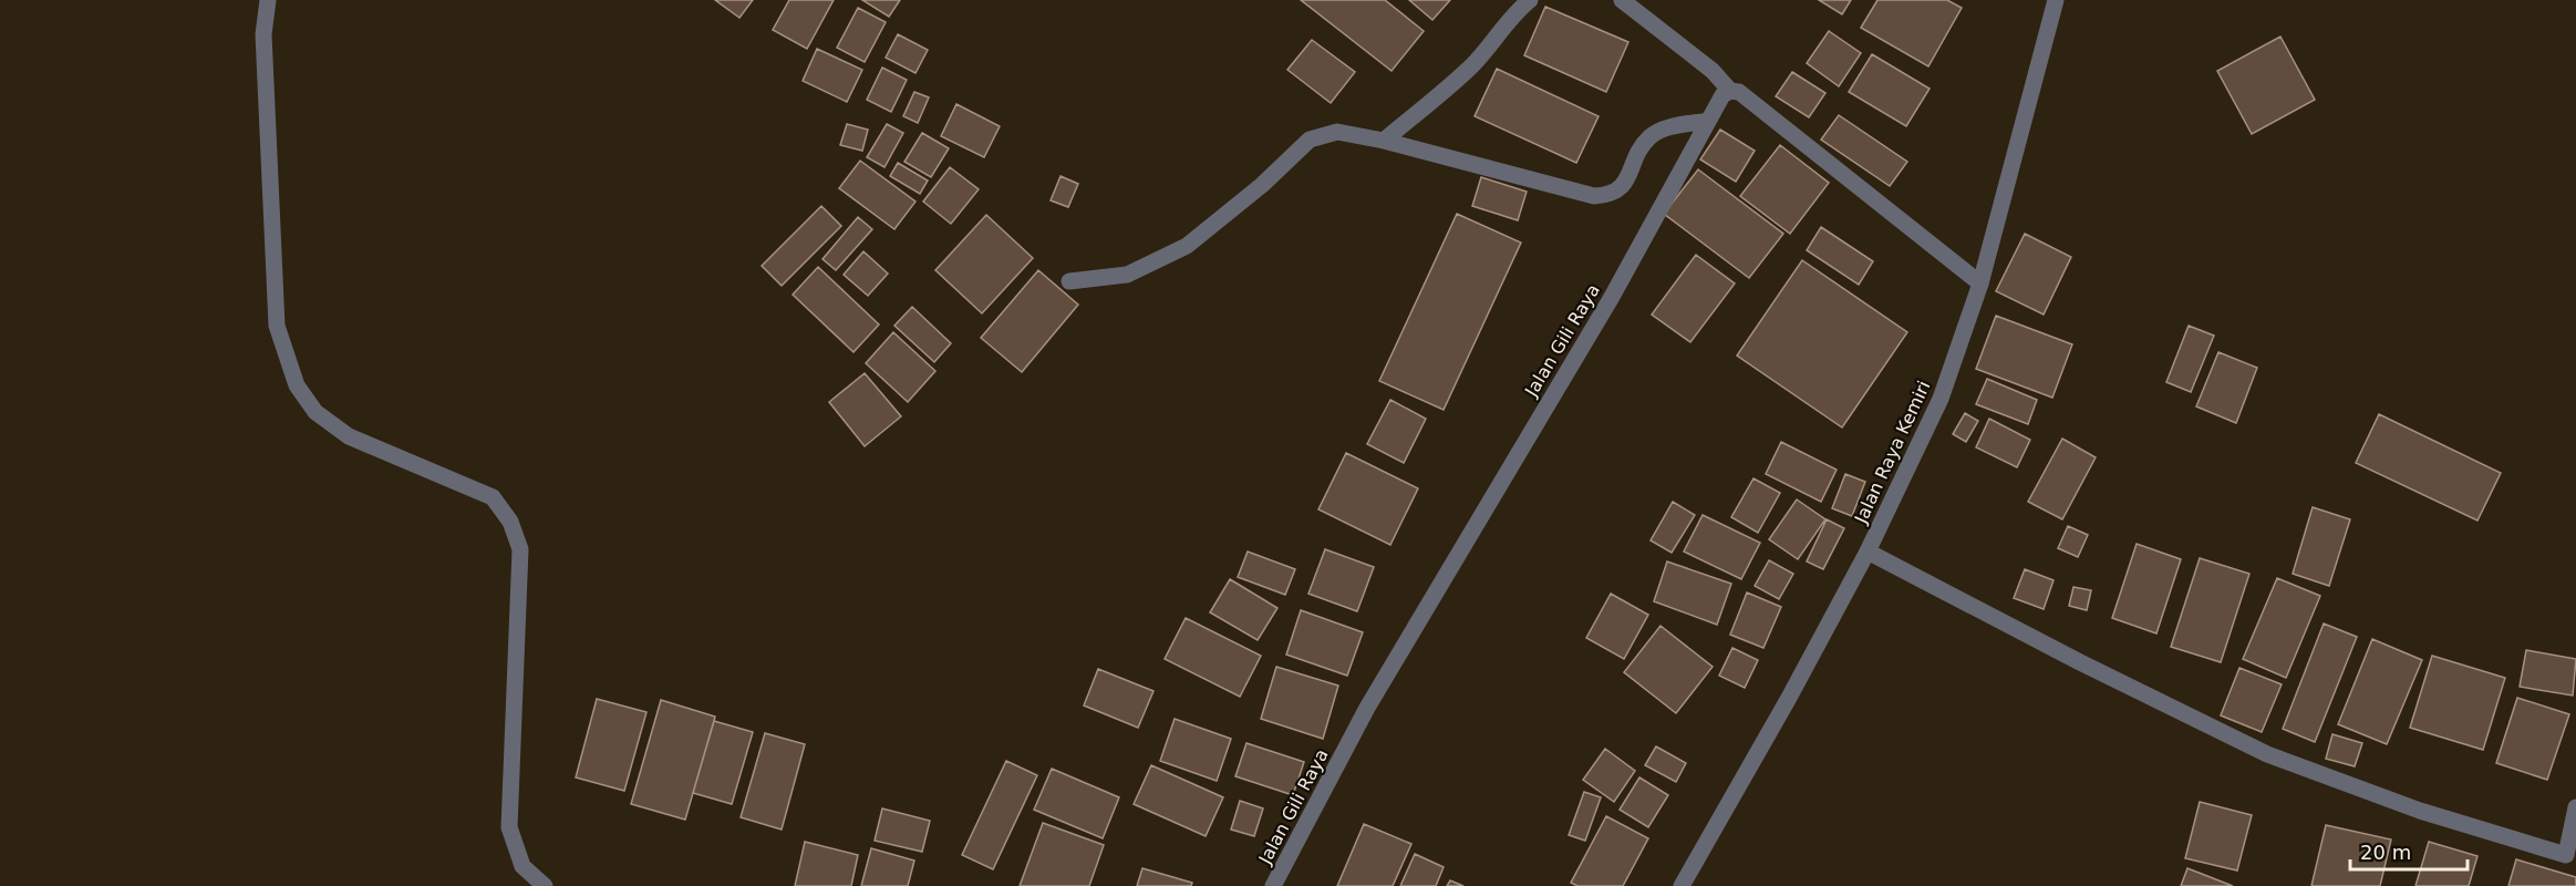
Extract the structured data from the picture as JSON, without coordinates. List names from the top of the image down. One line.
{"streets":{"street":["Jalan Gili Raya","Jalan Raya Kemiri"]},"scale_bar":"20 m"}
